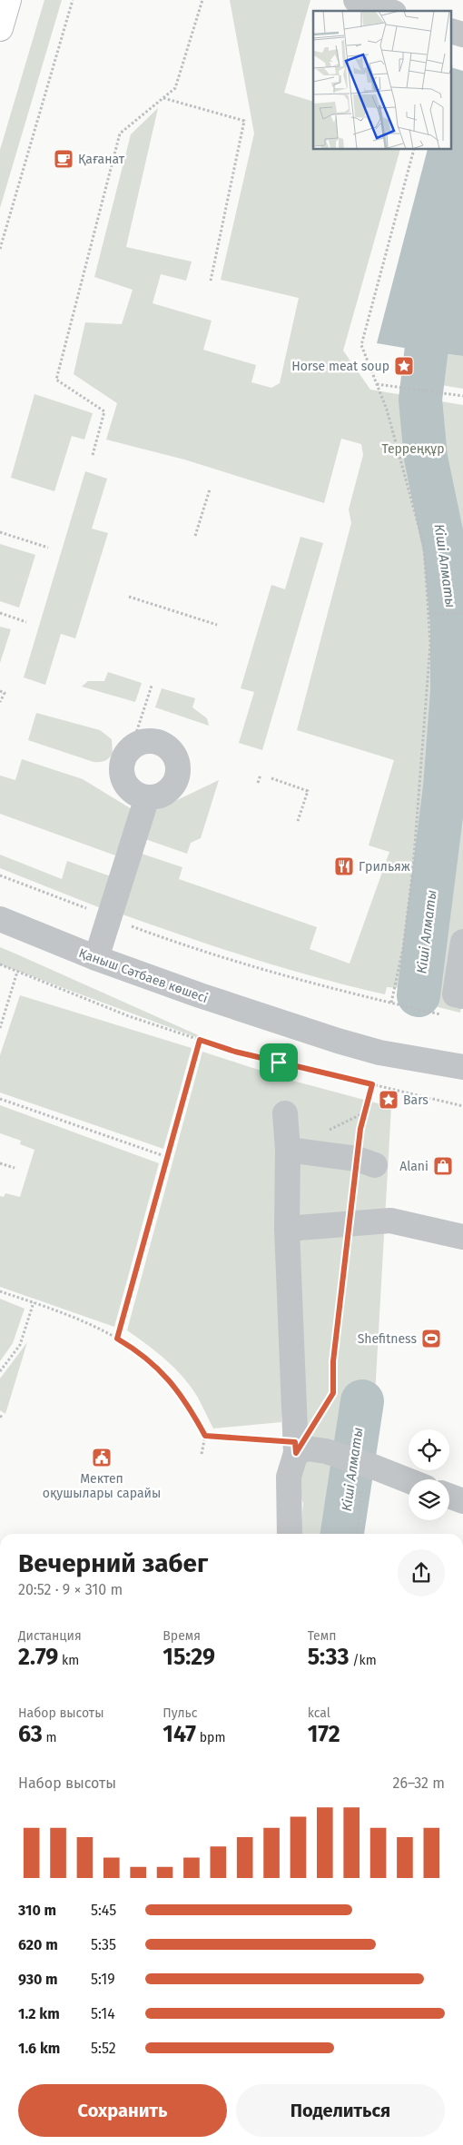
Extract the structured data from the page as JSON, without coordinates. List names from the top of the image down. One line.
{"streets":{"street":["Қаныш Сәтбаев көшесі"]},"water":["Кіші Алматы"],"parks":["Терреңқұр"],"places":{"cafe":["Қағанат"],"place":["Horse meat soup","Bars"],"restaurant":["Грильяж"],"shop":["Alani"],"sports":["Shefitness"],"public building":["Мектеп оқушылары сарайы"]},"page":{"heading":["Вечерний забег","20:52 · 9 × 310 m"],"stats":[["Дистанция","2.79 km"],["Время","15:29"],["Темп","5:33 /km"],["Набор высоты","63 m"],["Пульс","147 bpm"],["kcal","172"]],"chart":["Набор высоты","26–32 m"],"list":[{"name":"310 m","note":"5:45"},{"name":"620 m","note":"5:35"},{"name":"930 m","note":"5:19"},{"name":"1.2 km","note":"5:14"},{"name":"1.6 km","note":"5:52"}],"buttons":["Сохранить","Поделиться"]}}
